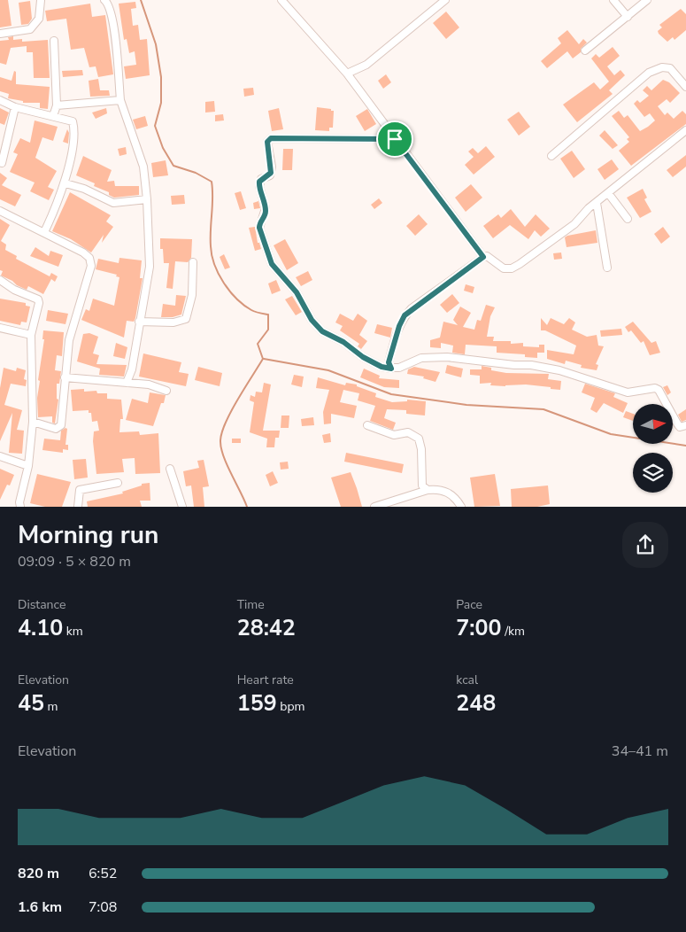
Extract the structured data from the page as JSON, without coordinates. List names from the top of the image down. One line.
{"north":"right","page":{"heading":["Morning run","09:09 · 5 × 820 m"],"stats":[["Distance","4.10 km"],["Time","28:42"],["Pace","7:00 /km"],["Elevation","45 m"],["Heart rate","159 bpm"],["kcal","248"]],"chart":["Elevation","34–41 m"],"list":[{"name":"820 m","note":"6:52"},{"name":"1.6 km","note":"7:08"}]}}
